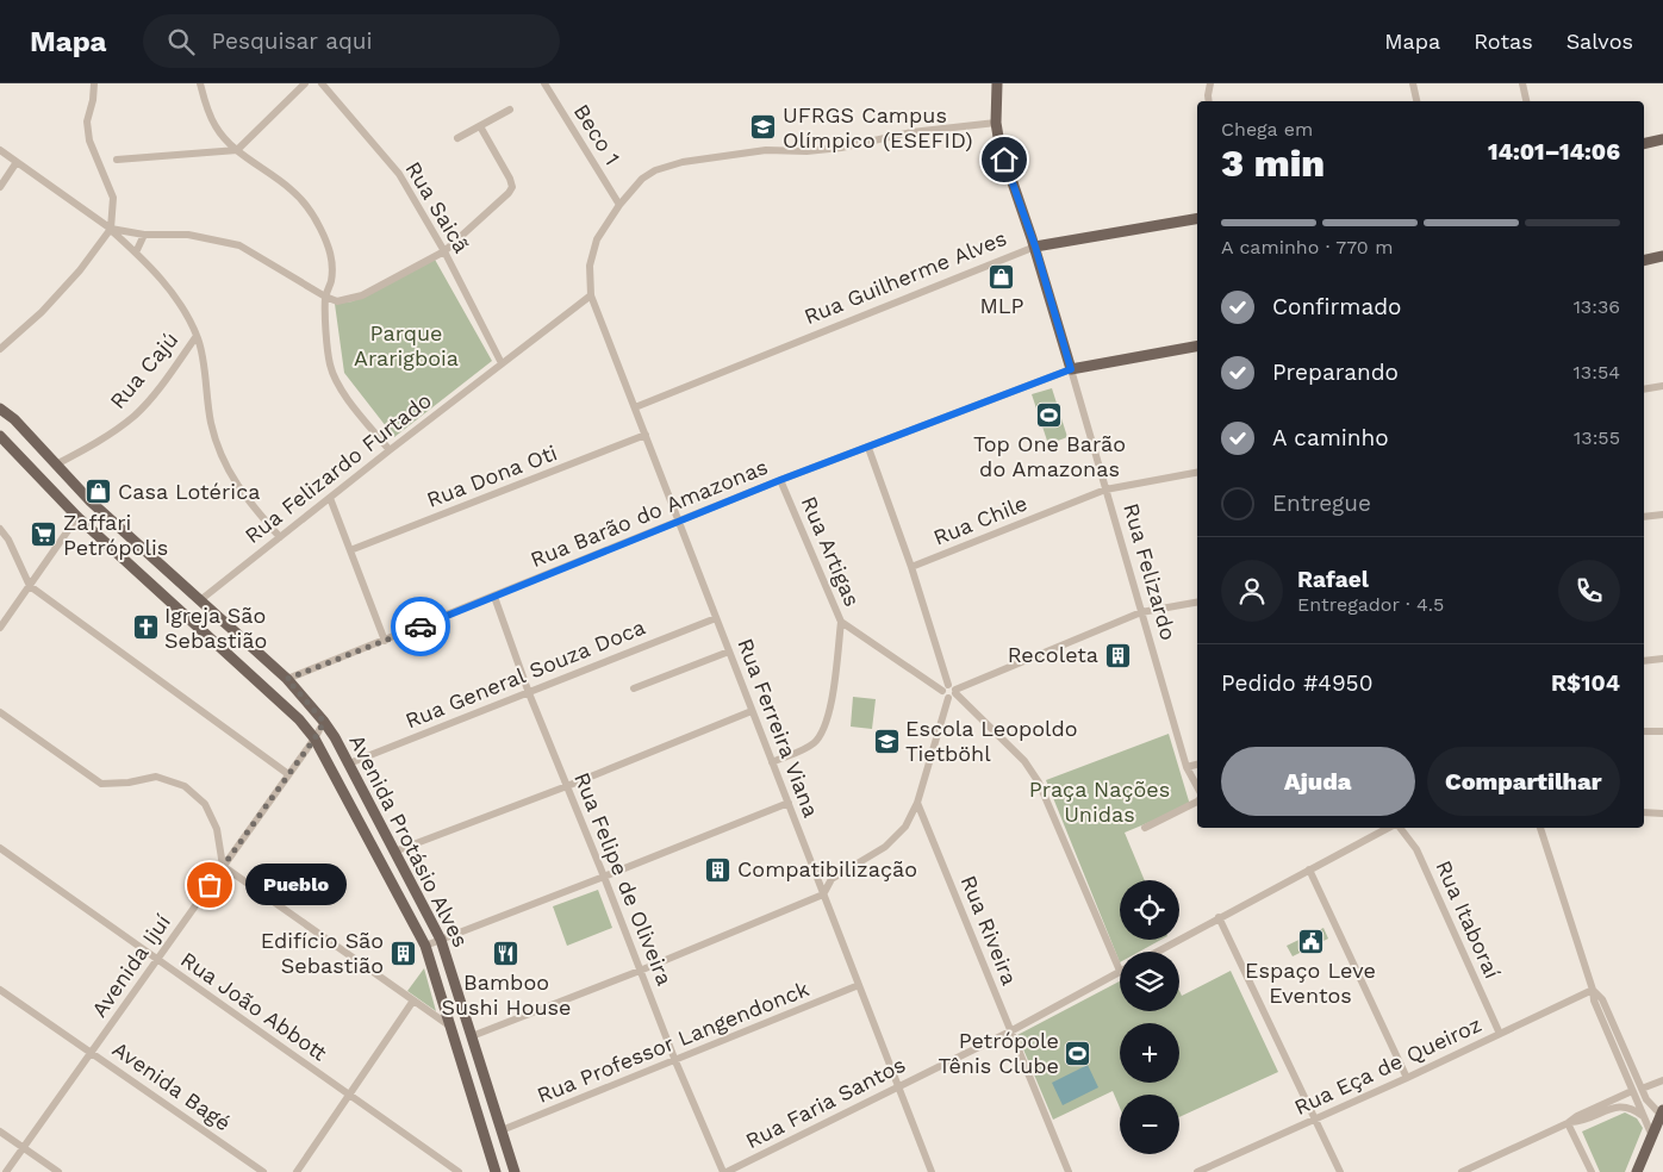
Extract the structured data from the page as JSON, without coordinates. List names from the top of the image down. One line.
{"streets":{"main road":["Rua Guilherme Alves","Rua Barão do Amazonas","Rua Felizardo","Avenida Protásio Alves"],"street":["Beco 1","Rua Saicã","Rua Cajú","Rua Felizardo Furtado","Rua Dona Oti","Rua Chile","Rua Artigas","Rua General Souza Doca","Rua Ferreira Viana","Rua Felipe de Oliveira","Rua Itaboraí","Rua Riveira","Avenida Ijuí","Rua João Abbott","Rua Professor Langendonck","Rua Eça de Queiroz","Avenida Bagé","Rua Faria Santos"]},"crossings":[["Rua Saicã","Rua Felizardo Furtado"],["Rua Guilherme Alves","Rua Felizardo"],["Rua Guilherme Alves","Rua Ferreira Viana"],["Rua Cajú","Avenida Protásio Alves"],["Rua Felizardo Furtado","Rua Ferreira Viana"],["Rua Felizardo Furtado","Avenida Protásio Alves"],["Rua Dona Oti","Rua Ferreira Viana"],["Rua Barão do Amazonas","Rua Artigas"],["Rua Barão do Amazonas","Rua Felizardo"],["Rua Barão do Amazonas","Rua Ferreira Viana"],["Rua Barão do Amazonas","Avenida Protásio Alves"],["Rua Barão do Amazonas","Rua Felipe de Oliveira"],["Rua Chile","Rua Felizardo"],["Rua Artigas","Rua Faria Santos"],["Rua General Souza Doca","Rua Ferreira Viana"],["Rua General Souza Doca","Avenida Protásio Alves"],["Rua General Souza Doca","Rua Felipe de Oliveira"],["Rua Ferreira Viana","Rua Professor Langendonck"],["Rua Ferreira Viana","Rua Faria Santos"],["Avenida Protásio Alves","Avenida Ijuí"],["Avenida Protásio Alves","Rua Professor Langendonck"],["Rua Felipe de Oliveira","Rua Professor Langendonck"],["Rua Felipe de Oliveira","Rua Faria Santos"],["Rua Itaboraí","Rua Eça de Queiroz"],["Rua Riveira","Rua Faria Santos"],["Avenida Ijuí","Rua João Abbott"],["Avenida Ijuí","Avenida Bagé"]],"parks":["Parque Ararigboia","Praça Nações Unidas"],"places":{"school or university":["UFRGS Campus Olímpico (ESEFID)","Escola Leopoldo Tietböhl"],"shop":["MLP","Casa Lotérica"],"sports":["Top One Barão do Amazonas","Petrópole Tênis Clube"],"supermarket":["Zaffari Petrópolis"],"church":["Igreja São Sebastião"],"building":["Recoleta","Compatibilização","Edifício São Sebastião"],"other":["Pueblo"],"public building":["Espaço Leve Eventos"],"restaurant":["Bamboo Sushi House"]},"page":{"header":"Mapa","search":"Pesquisar aqui","nav":["Mapa","Rotas","Salvos"],"heading":["3 min","Chega em","14:01–14:06"],"panel":["Rafael","Entregador · 4.5","Pedido #4950","R$104"],"bar":"A caminho · 770 m","list":[["Confirmado","13:36"],["Preparando","13:54"],["A caminho","13:55"],"Entregue"],"buttons":["Ajuda","Compartilhar"],"bubble":"Pueblo","map_buttons":["+","−"]}}
